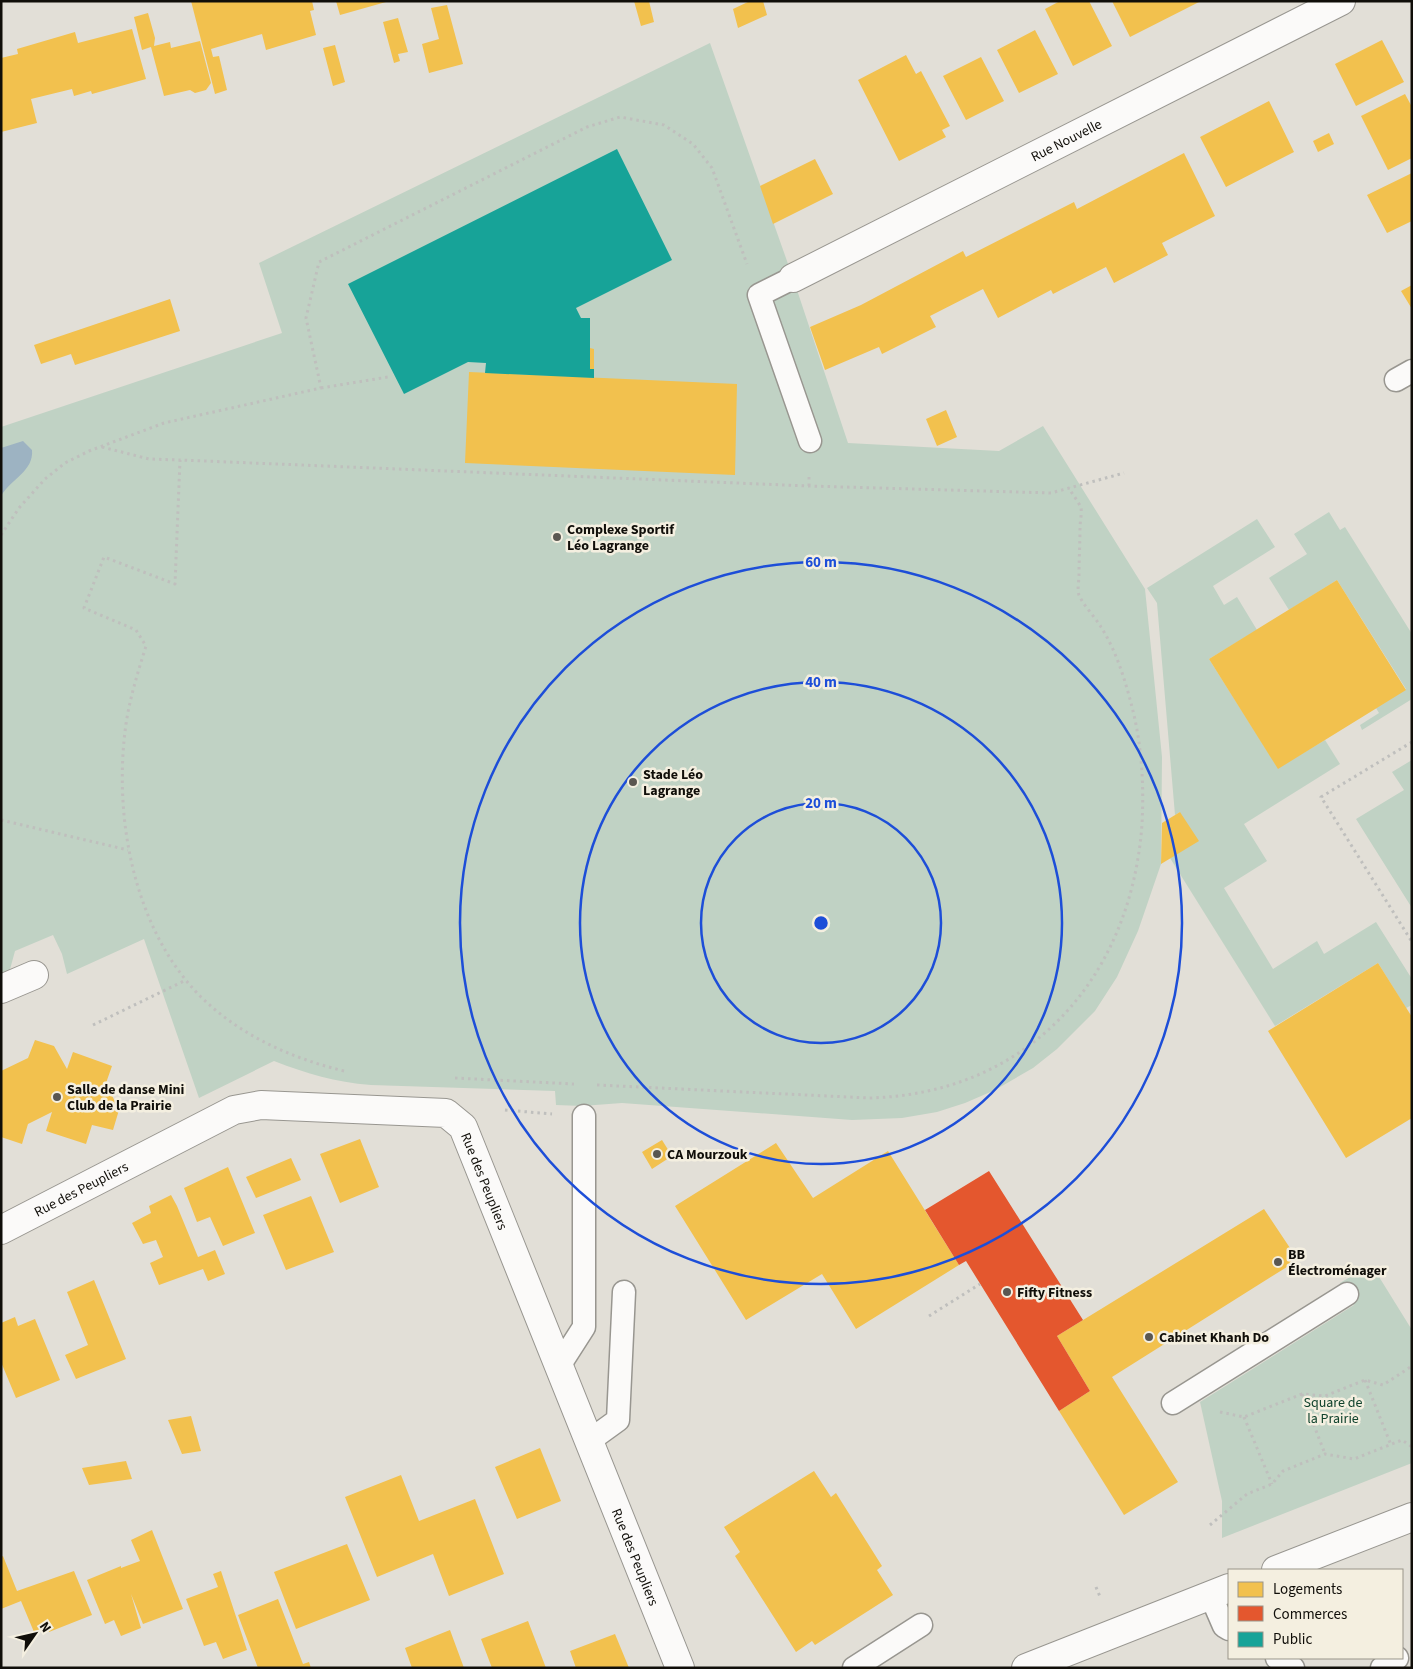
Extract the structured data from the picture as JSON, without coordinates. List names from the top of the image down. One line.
{"streets":{"street":["Rue Nouvelle","Rue des Peupliers"]},"parks":["Square de la Prairie"],"places":["Complexe Sportif Léo Lagrange","Stade Léo Lagrange","Salle de danse Mini Club de la Prairie","CA Mourzouk","BB Électroménager","Fifty Fitness","Cabinet Khanh Do"],"legend":["Logements","Commerces","Public"],"north":"top right","rings":["60 m","40 m","20 m"]}
